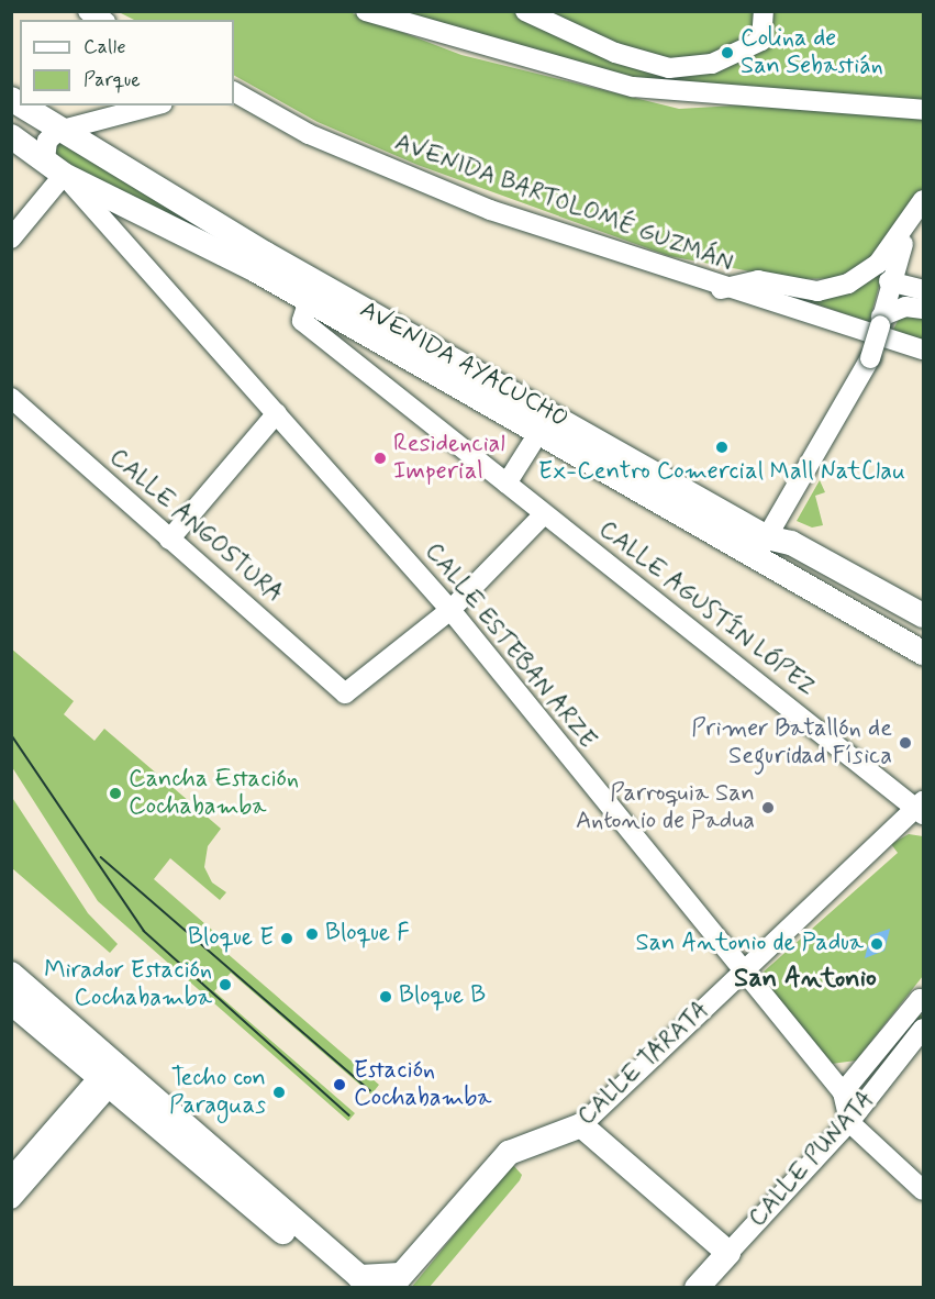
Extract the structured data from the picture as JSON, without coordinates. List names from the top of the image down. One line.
{"streets":{"main road":["AVENIDA AYACUCHO","CALLE TARATA","CALLE PUNATA"],"street":["AVENIDA BARTOLOMÉ GUZMÁN","CALLE ANGOSTURA","CALLE AGUSTÍN LÓPEZ","CALLE ESTEBAN ARZE"]},"crossings":[["AVENIDA AYACUCHO","CALLE AGUSTÍN LÓPEZ"],["AVENIDA AYACUCHO","CALLE ESTEBAN ARZE"],["CALLE ANGOSTURA","CALLE ESTEBAN ARZE"],["CALLE AGUSTÍN LÓPEZ","CALLE TARATA"],["CALLE ESTEBAN ARZE","CALLE TARATA"],["CALLE ESTEBAN ARZE","CALLE PUNATA"]],"districts":["San Antonio"],"places":["Colina de San Sebastián","Ex-Centro Comercial Mall NatClau","Residencial Imperial","Primer Batallón de Seguridad Física","Cancha Estación Cochabamba","Parroquia San Antonio de Padua","Bloque F","Bloque E","San Antonio de Padua","Mirador Estación Cochabamba","Bloque B","Estación Cochabamba","Techo con Paraguas"],"legend":["Calle","Parque"]}
